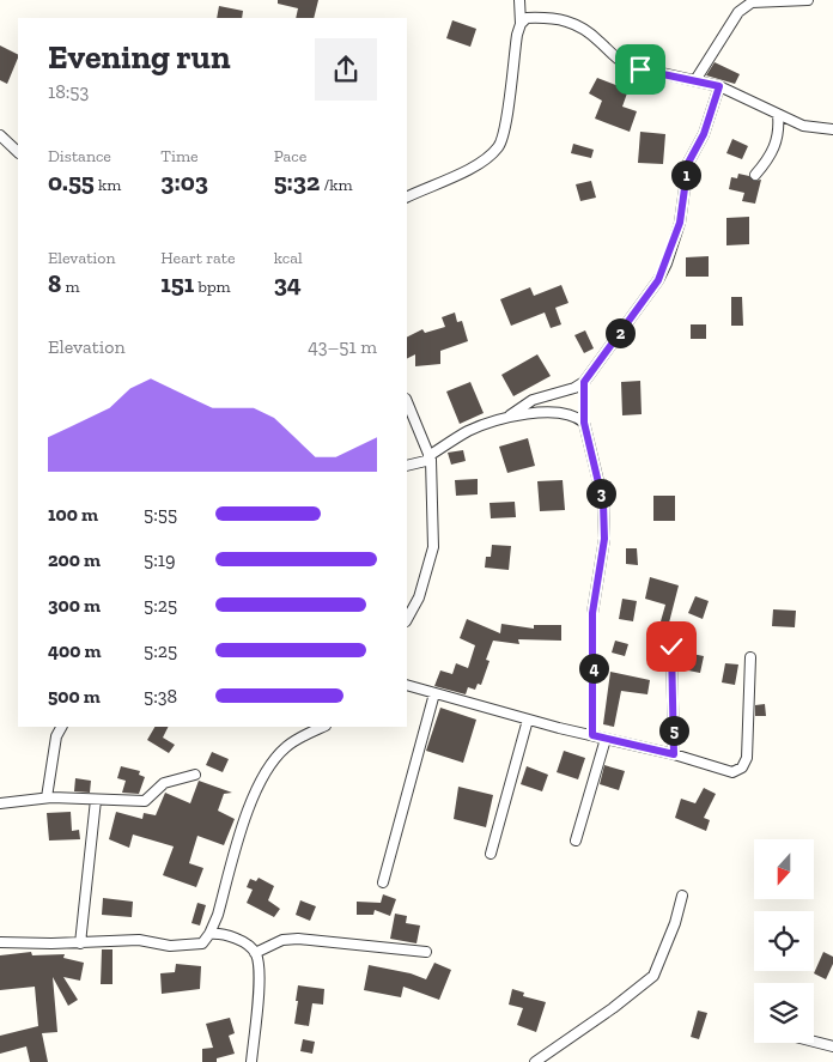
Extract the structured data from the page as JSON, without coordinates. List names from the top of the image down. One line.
{"north":"bottom","page":{"heading":["Evening run","18:53"],"stats":[["Distance","0.55 km"],["Time","3:03"],["Pace","5:32 /km"],["Elevation","8 m"],["Heart rate","151 bpm"],["kcal","34"]],"pins":["1","2","3","4","5"],"chart":["Elevation","43–51 m"],"list":[{"name":"100 m","note":"5:55"},{"name":"200 m","note":"5:19"},{"name":"300 m","note":"5:25"},{"name":"400 m","note":"5:25"},{"name":"500 m","note":"5:38"}]}}
